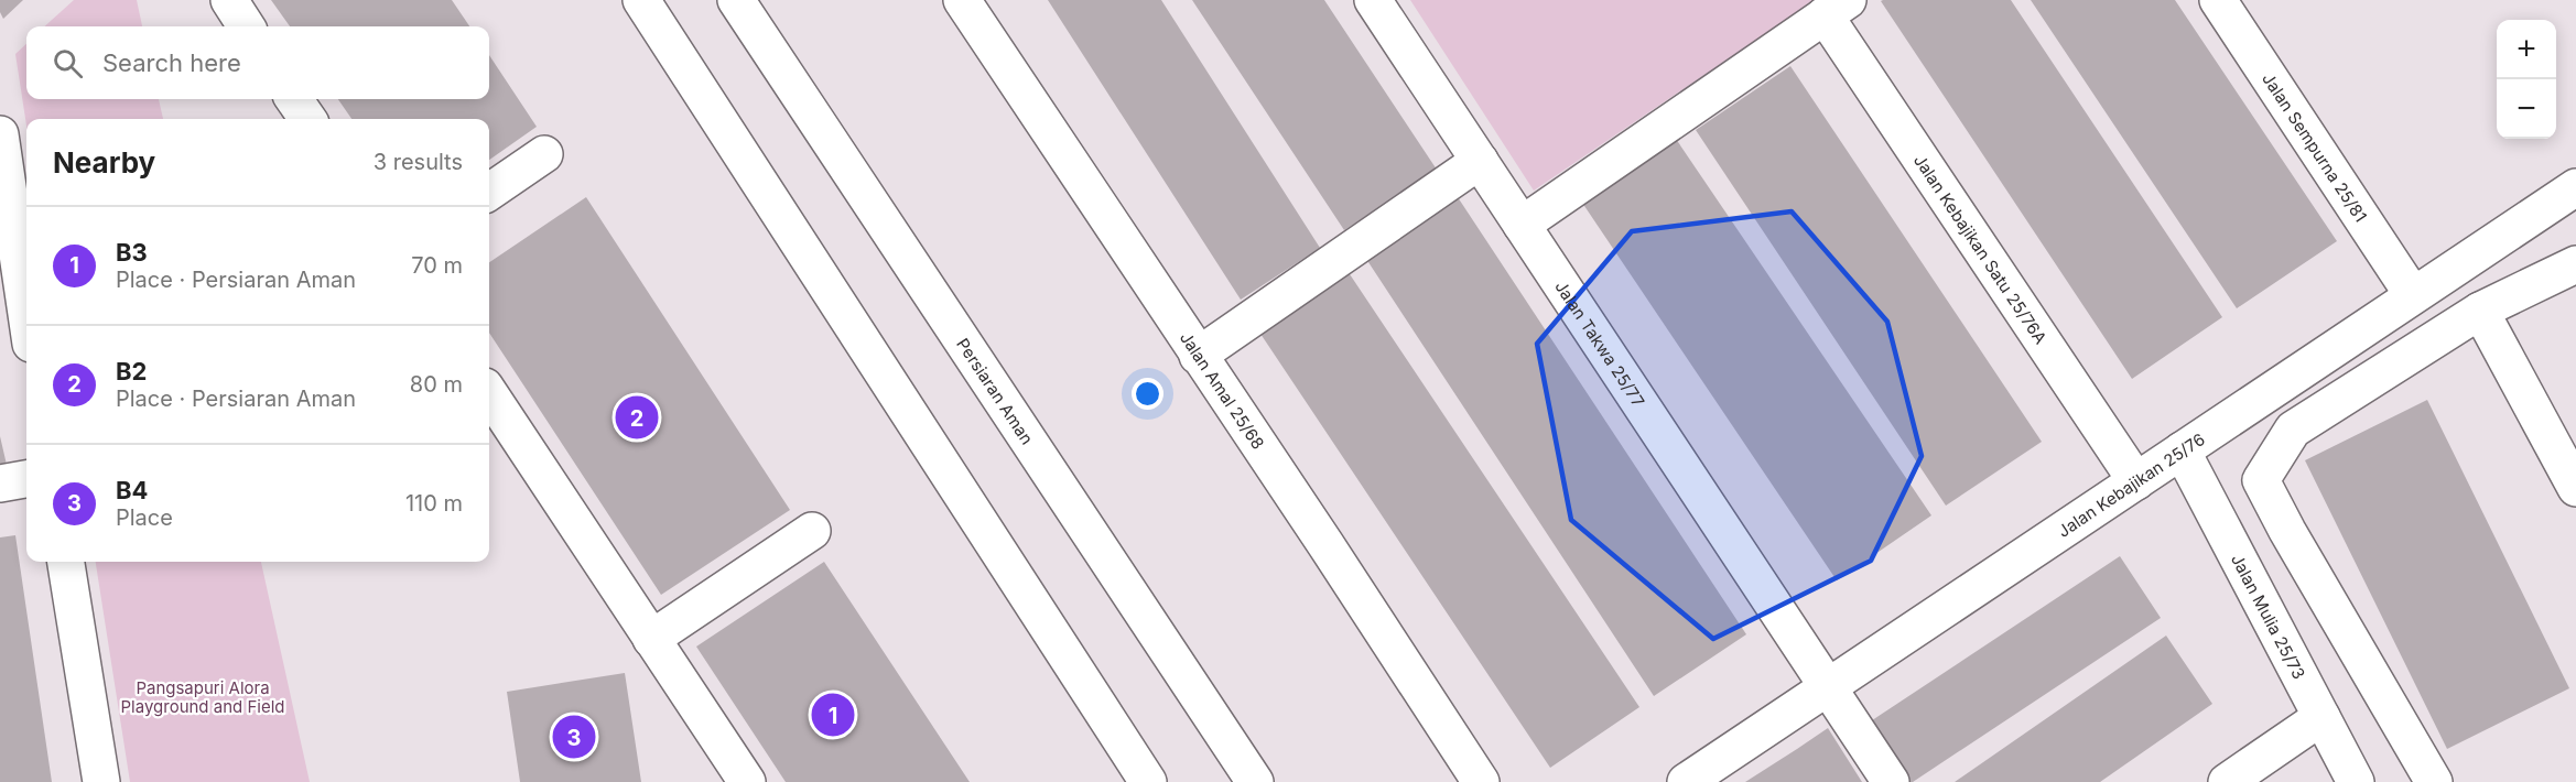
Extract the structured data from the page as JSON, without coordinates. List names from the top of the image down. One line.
{"streets":{"street":["Jalan Sempurna 25/81","Jalan Kebajikan Satu 25/76A","Jalan Takwa 25/77","Persiaran Aman","Jalan Amal 25/68","Jalan Kebajikan 25/76","Jalan Mulia 25/73"]},"crossings":[["Jalan Sempurna 25/81","Jalan Kebajikan 25/76"],["Jalan Kebajikan Satu 25/76A","Jalan Kebajikan 25/76"],["Jalan Takwa 25/77","Jalan Kebajikan 25/76"],["Jalan Kebajikan 25/76","Jalan Mulia 25/73"]],"parks":["Pangsapuri Alora Playground and Field"],"page":{"map_buttons":["+","−"],"search":"Search here","heading":["Nearby","3 results"],"list":[{"mark":"1","name":"B3","note":"Place · Persiaran Aman","value":"70 m"},{"mark":"2","name":"B2","note":"Place · Persiaran Aman","value":"80 m"},{"mark":"3","name":"B4","note":"Place","value":"110 m"}],"pins":["2","1","3"]}}
